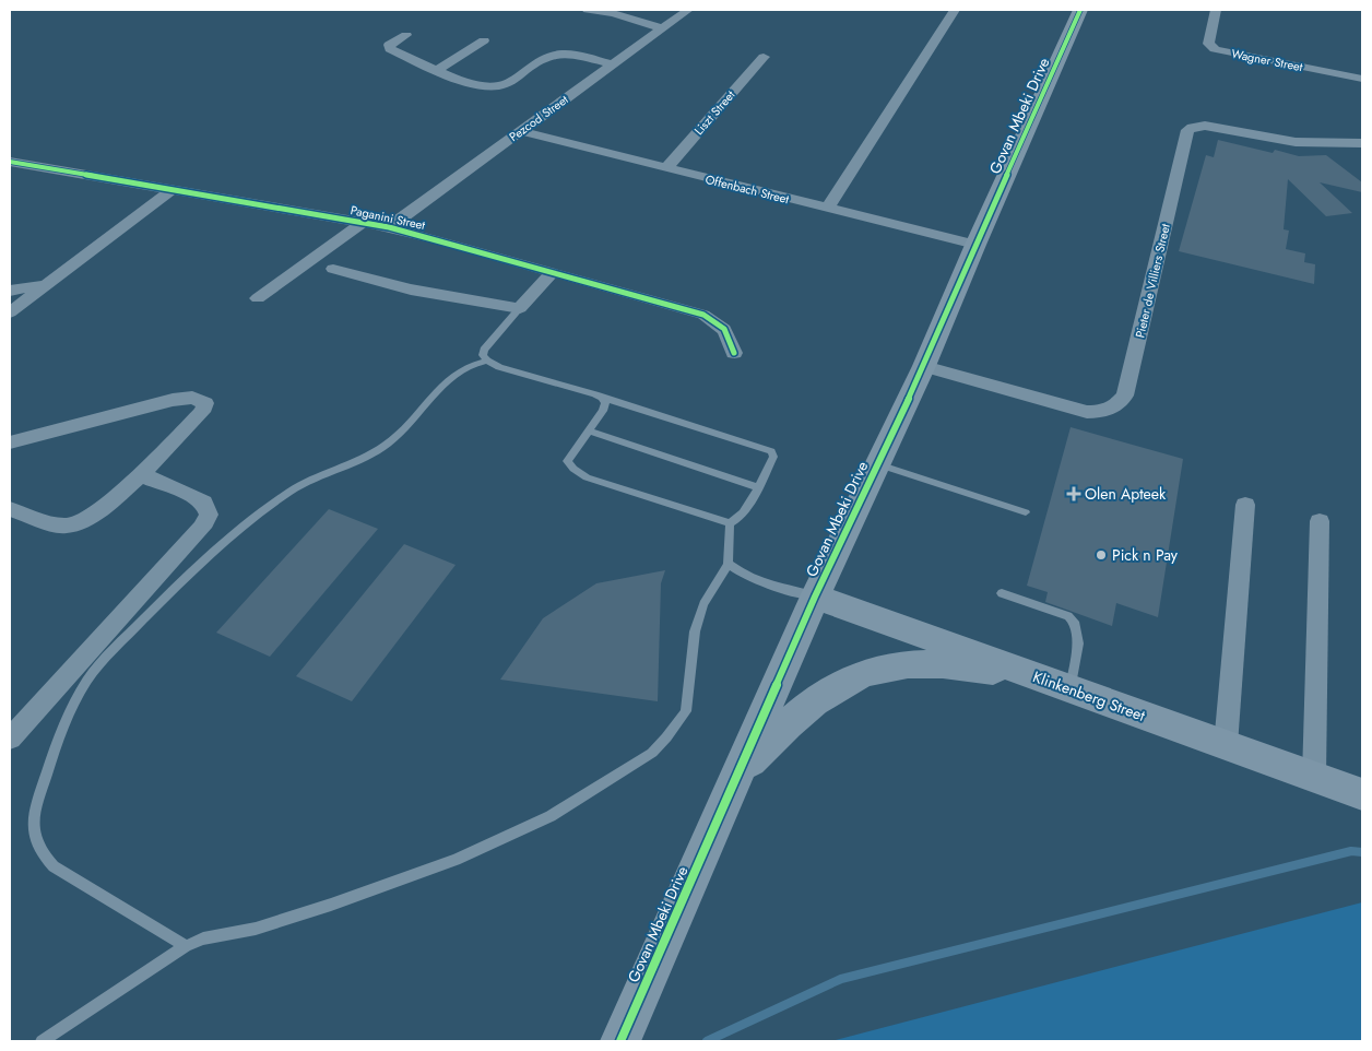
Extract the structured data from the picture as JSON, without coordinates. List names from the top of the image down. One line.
{"streets":{"street":["Wagner Street","Liszt Street","Govan Mbeki Drive","Pezcod Street","Offenbach Street","Paganini Street","Pieter de Villiers Street","Klinkenberg Street"]},"crossings":[["Liszt Street","Offenbach Street"],["Govan Mbeki Drive","Offenbach Street"],["Govan Mbeki Drive","Pieter de Villiers Street"],["Govan Mbeki Drive","Klinkenberg Street"],["Pezcod Street","Offenbach Street"],["Pezcod Street","Paganini Street"]],"places":{"health":["Olen Apteek"],"other":["Pick n Pay"]}}
